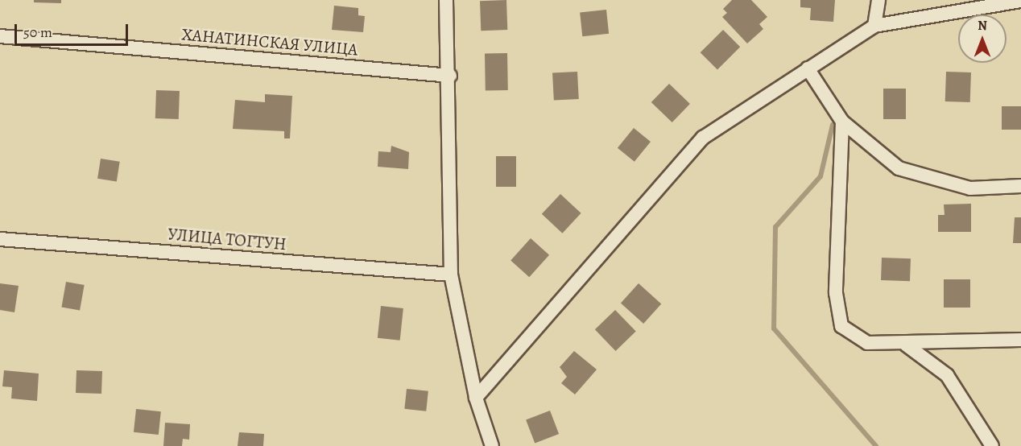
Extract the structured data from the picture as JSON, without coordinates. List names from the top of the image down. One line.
{"streets":{"street":["ХАНАТИНСКАЯ УЛИЦА","УЛИЦА ТОГТУН"]},"scale_bar":"50 m","north":"top"}
